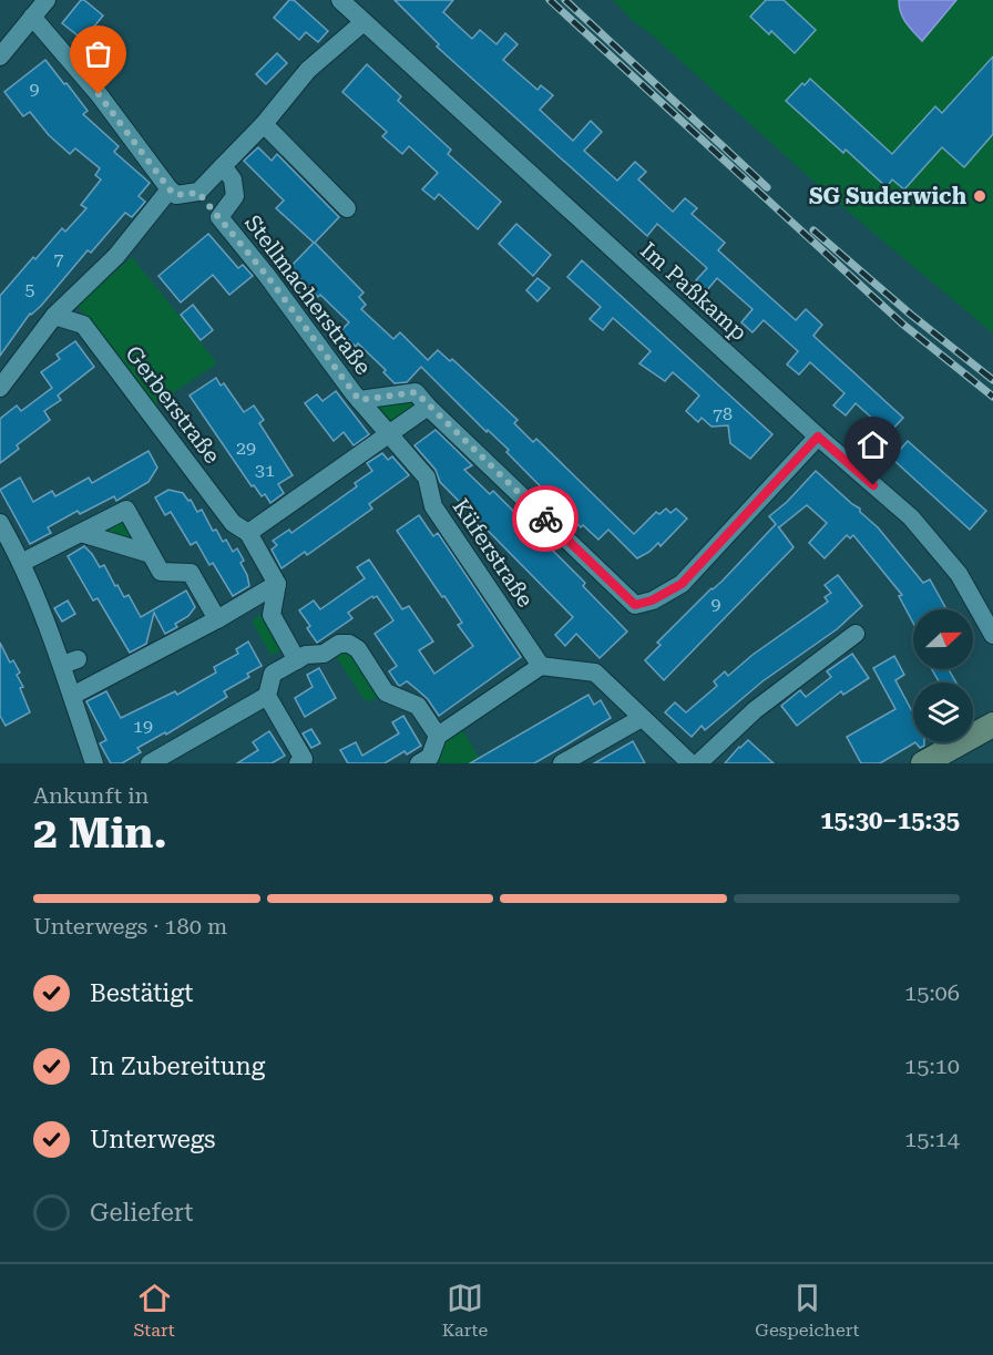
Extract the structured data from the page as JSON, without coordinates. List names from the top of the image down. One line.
{"streets":{"street":["Im Paßkamp","Stellmacherstraße","Gerberstraße","Küferstraße"]},"crossings":[["Im Paßkamp","Stellmacherstraße"],["Stellmacherstraße","Küferstraße"]],"places":["SG Suderwich"],"house_numbers":["9","7","5","78","29","31","9","19"],"north":"right","page":{"heading":["2 Min.","Ankunft in","15:30–15:35"],"bar":"Unterwegs · 180 m","list":[["Bestätigt","15:06"],["In Zubereitung","15:10"],["Unterwegs","15:14"],"Geliefert"],"tabs":["Start","Karte","Gespeichert"]}}
